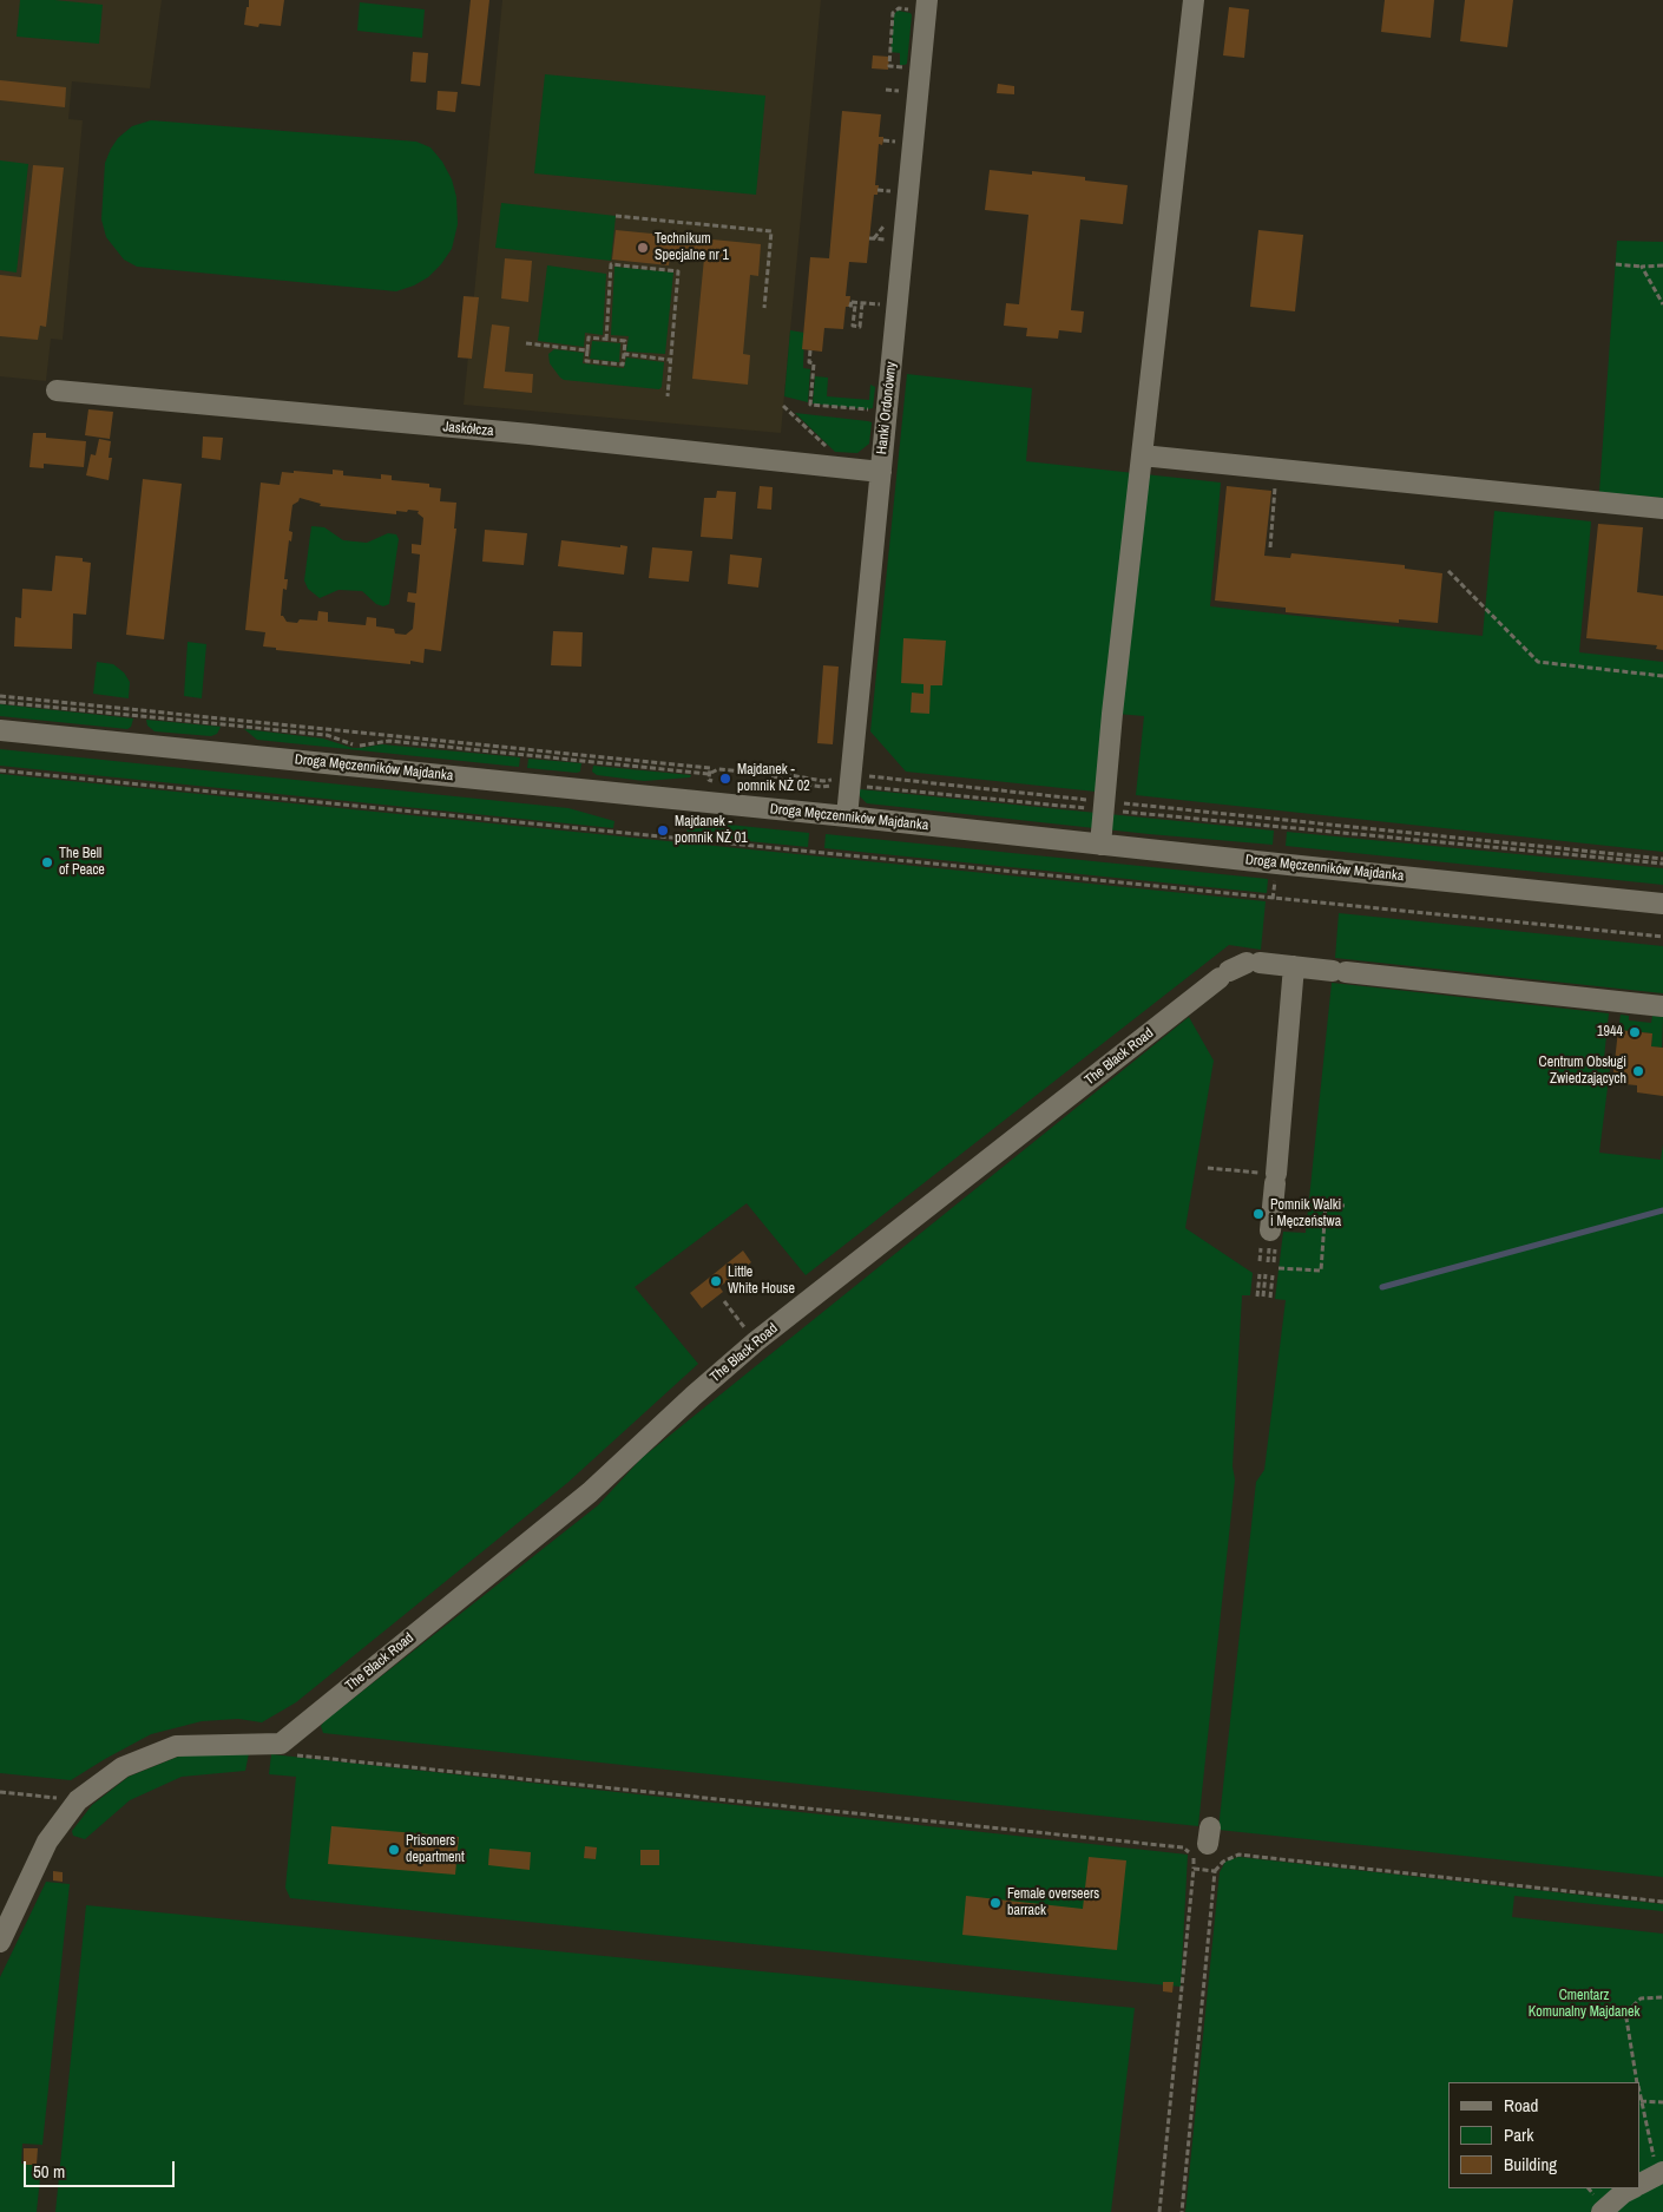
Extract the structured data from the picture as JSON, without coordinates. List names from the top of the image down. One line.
{"streets":{"street":["Hanki Ordonówny","Jaskółcza","Droga Męczenników Majdanka","The Black Road"]},"crossings":[["Hanki Ordonówny","Jaskółcza"],["Hanki Ordonówny","Droga Męczenników Majdanka"]],"parks":["Cmentarz Komunalny Majdanek"],"places":["Technikum Specjalne nr 1","Majdanek - pomnik NŻ 02","Majdanek - pomnik NŻ 01","The Bell of Peace","1944","Centrum Obsługi Zwiedzających","Pomnik Walki i Męczeństwa","Little White House","Prisoners department","Female overseers barrack"],"legend":["Road","Park","Building"],"scale_bar":"50 m"}
